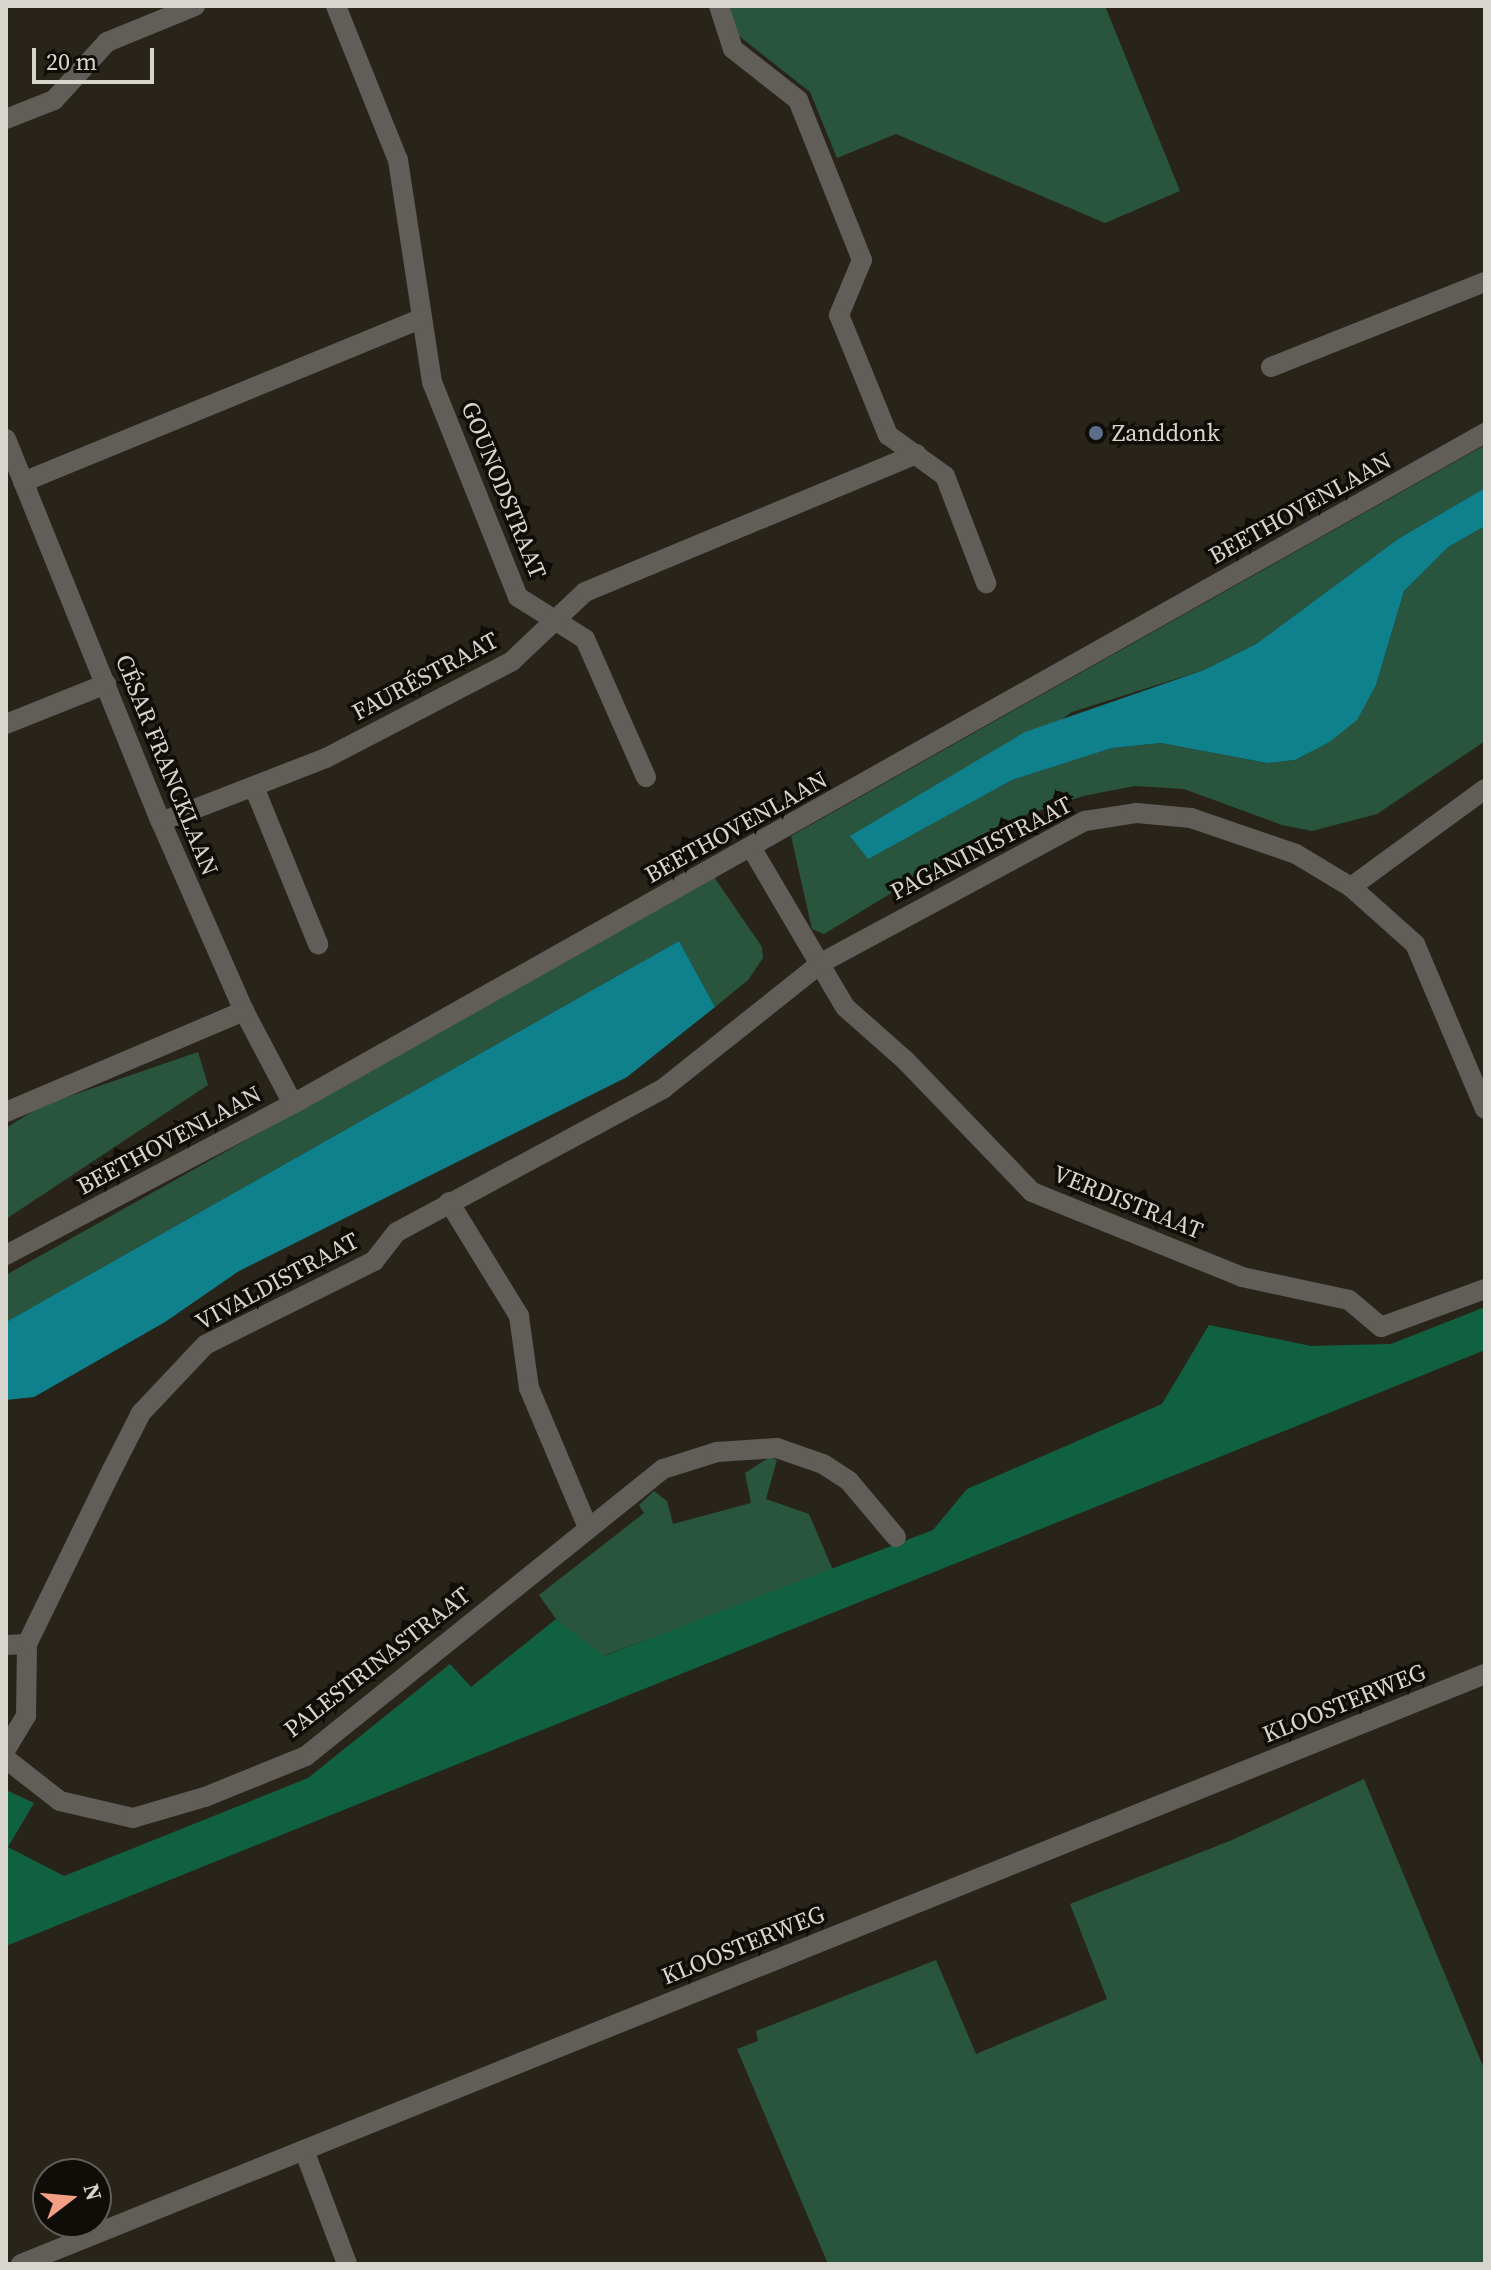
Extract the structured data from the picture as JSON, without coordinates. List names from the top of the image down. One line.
{"streets":{"street":["GOUNODSTRAAT","BEETHOVENLAAN","FAURÉSTRAAT","CÉSAR FRANCKLAAN","PAGANINISTRAAT","VERDISTRAAT","VIVALDISTRAAT","PALESTRINASTRAAT","KLOOSTERWEG"]},"crossings":[["GOUNODSTRAAT","FAURÉSTRAAT"],["BEETHOVENLAAN","CÉSAR FRANCKLAAN"],["BEETHOVENLAAN","VERDISTRAAT"],["FAURÉSTRAAT","CÉSAR FRANCKLAAN"],["PAGANINISTRAAT","VERDISTRAAT"],["PAGANINISTRAAT","VIVALDISTRAAT"],["VERDISTRAAT","VIVALDISTRAAT"]],"places":["Zanddonk"],"scale_bar":"20 m","north":"right"}
